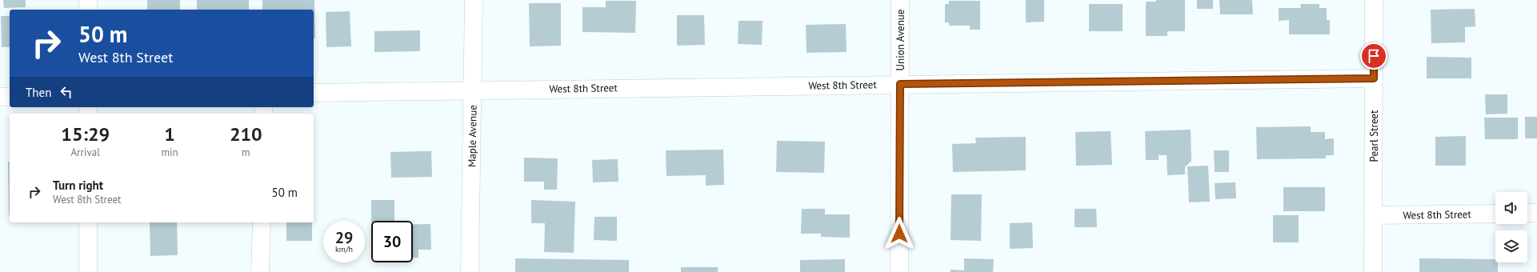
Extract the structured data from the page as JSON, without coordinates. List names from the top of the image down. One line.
{"streets":{"street":["Union Avenue","West 8th Street","Maple Avenue","Pearl Street"]},"crossings":[["Union Avenue","West 8th Street"],["West 8th Street","Maple Avenue"],["West 8th Street","Pearl Street"]],"page":{"turn":["50 m","West 8th Street"],"then":"Then","eta":["15:29","Arrival","1","min","210","m"],"list":[{"name":"Turn right","note":"West 8th Street","value":"50 m"}],"speed":"29 km/h","limit":"30"}}
